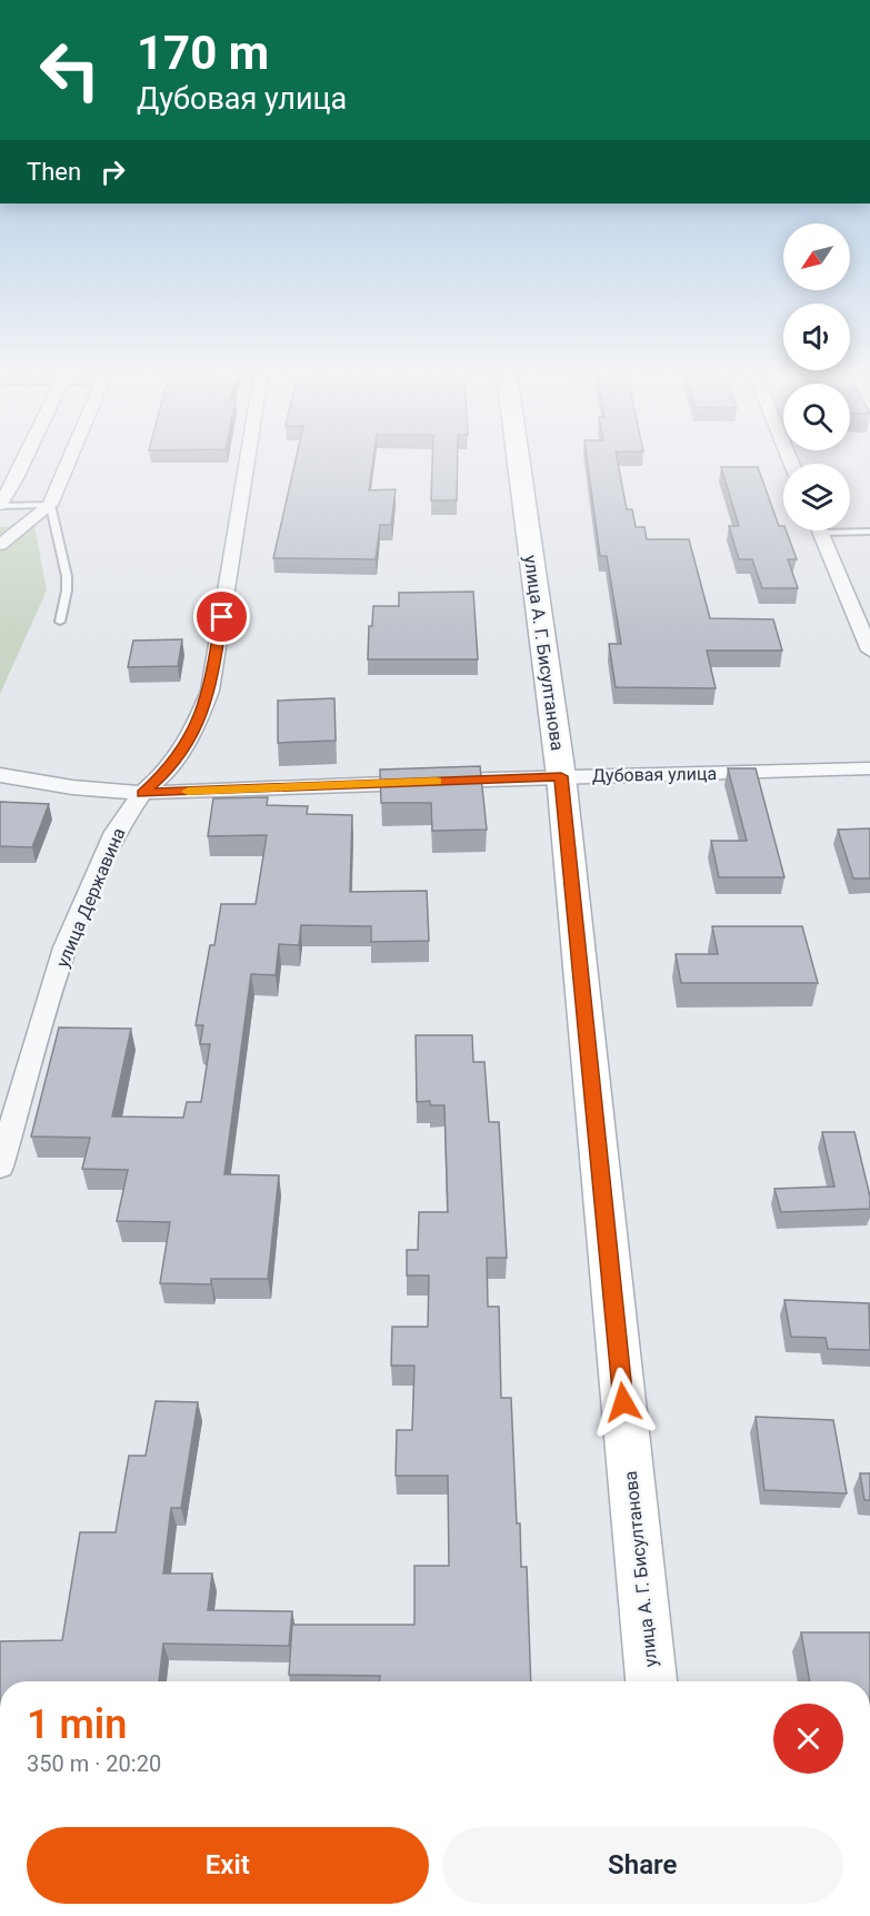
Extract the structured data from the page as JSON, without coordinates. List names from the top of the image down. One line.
{"streets":{"street":["улица А. Г. Бисултанова","Дубовая улица","улица Державина"]},"crossings":[["улица А. Г. Бисултанова","Дубовая улица"],["Дубовая улица","улица Державина"]],"north":"bottom left","page":{"turn":["170 m","Дубовая улица"],"then":"Then","heading":["1 min","350 m · 20:20"],"buttons":["Exit","Share"]}}
